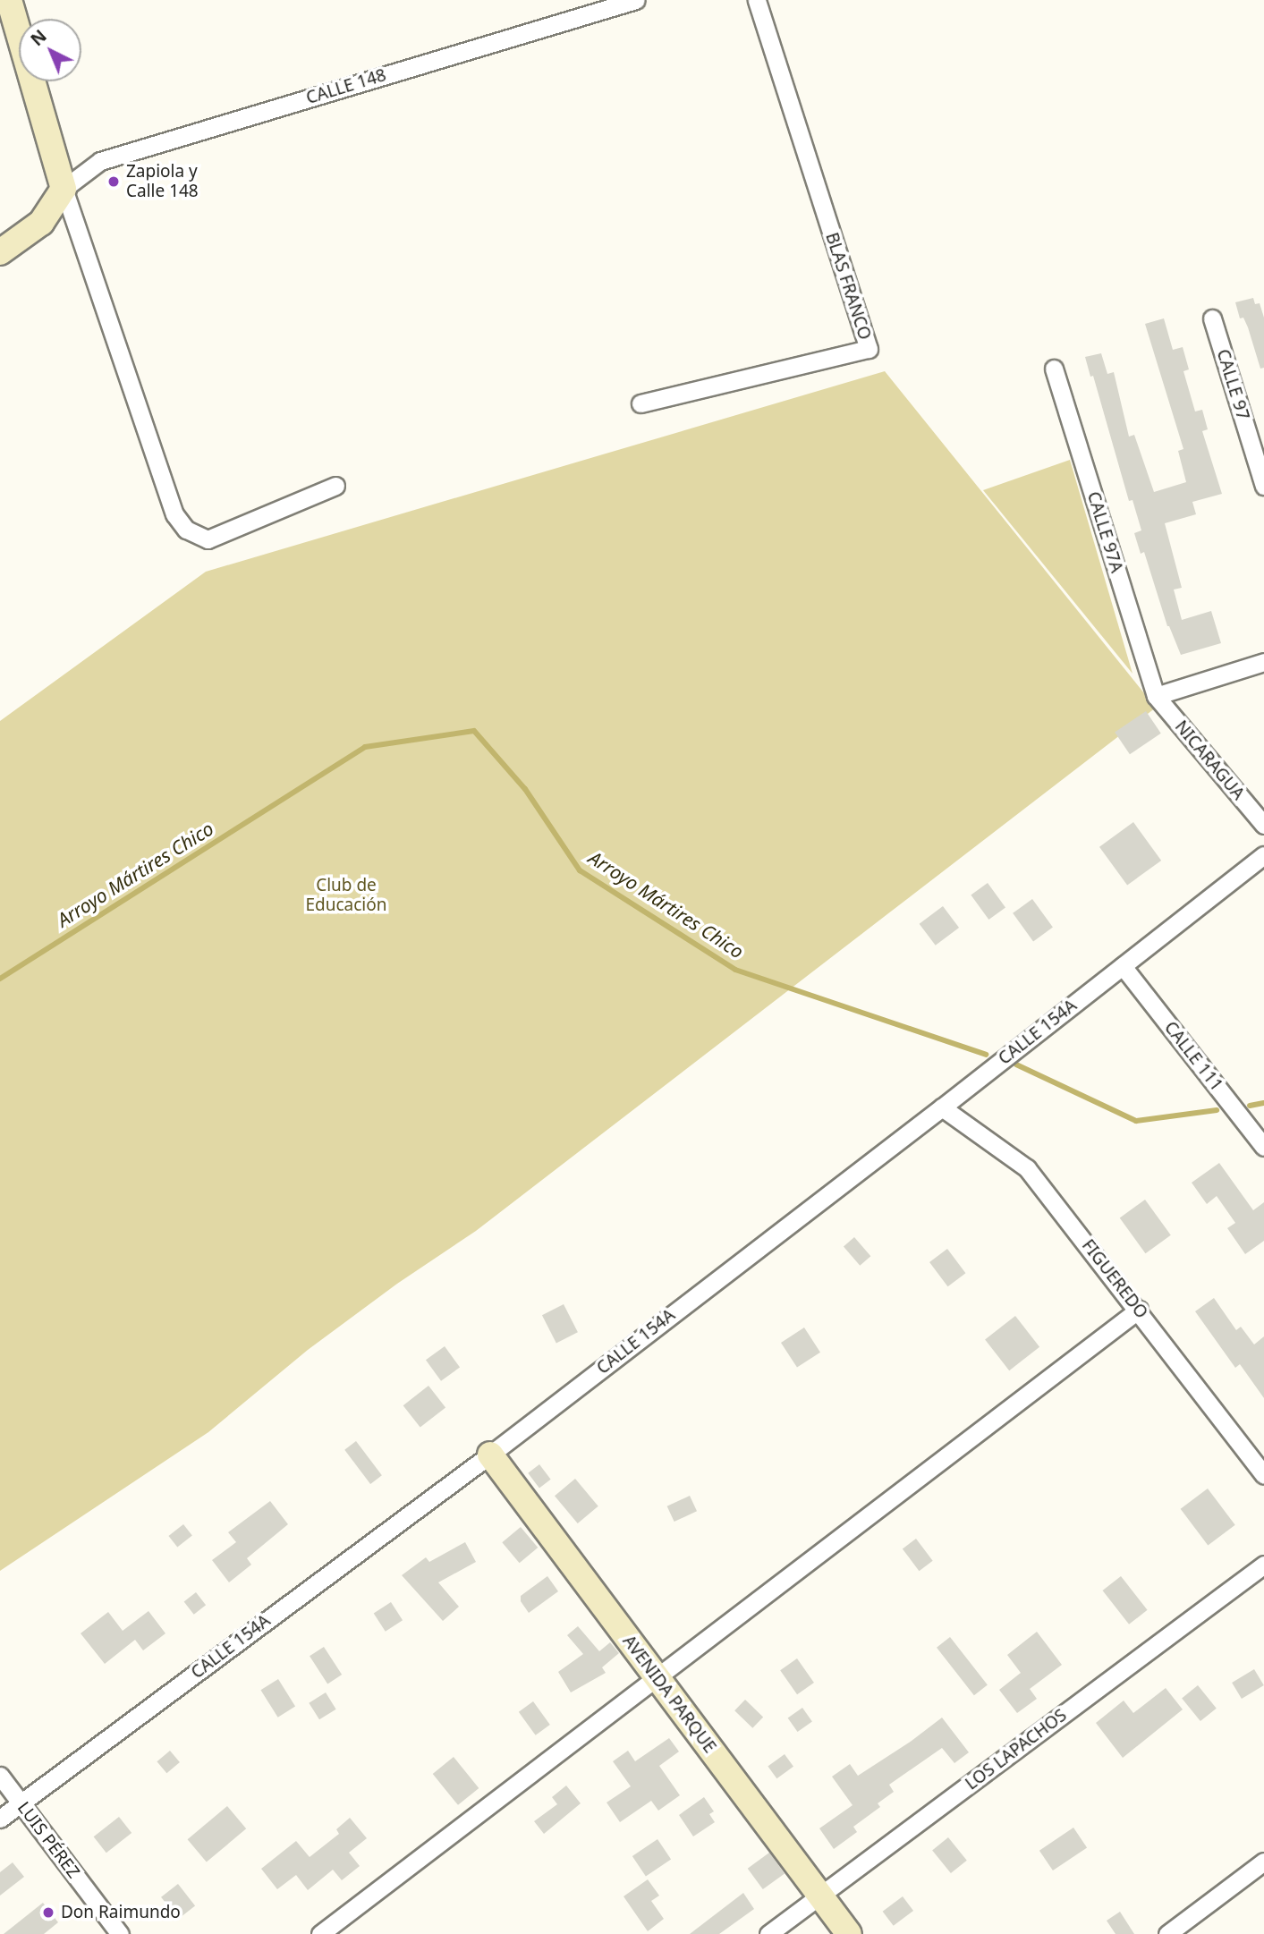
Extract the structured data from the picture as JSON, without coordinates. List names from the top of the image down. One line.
{"streets":{"street":["CALLE 148","BLAS FRANCO","CALLE 97","CALLE 97A","NICARAGUA","CALLE 154A","CALLE 111","FIGUEREDO","AVENIDA PARQUE","LOS LAPACHOS","LUIS PÉREZ"]},"crossings":[["CALLE 97A","NICARAGUA"],["CALLE 154A","CALLE 111"],["CALLE 154A","FIGUEREDO"],["CALLE 154A","AVENIDA PARQUE"],["CALLE 154A","LUIS PÉREZ"],["AVENIDA PARQUE","LOS LAPACHOS"]],"water":["Arroyo Mártires Chico"],"parks":["Club de Educación"],"places":["Zapiola y Calle 148","Don Raimundo"],"north":"top left"}
